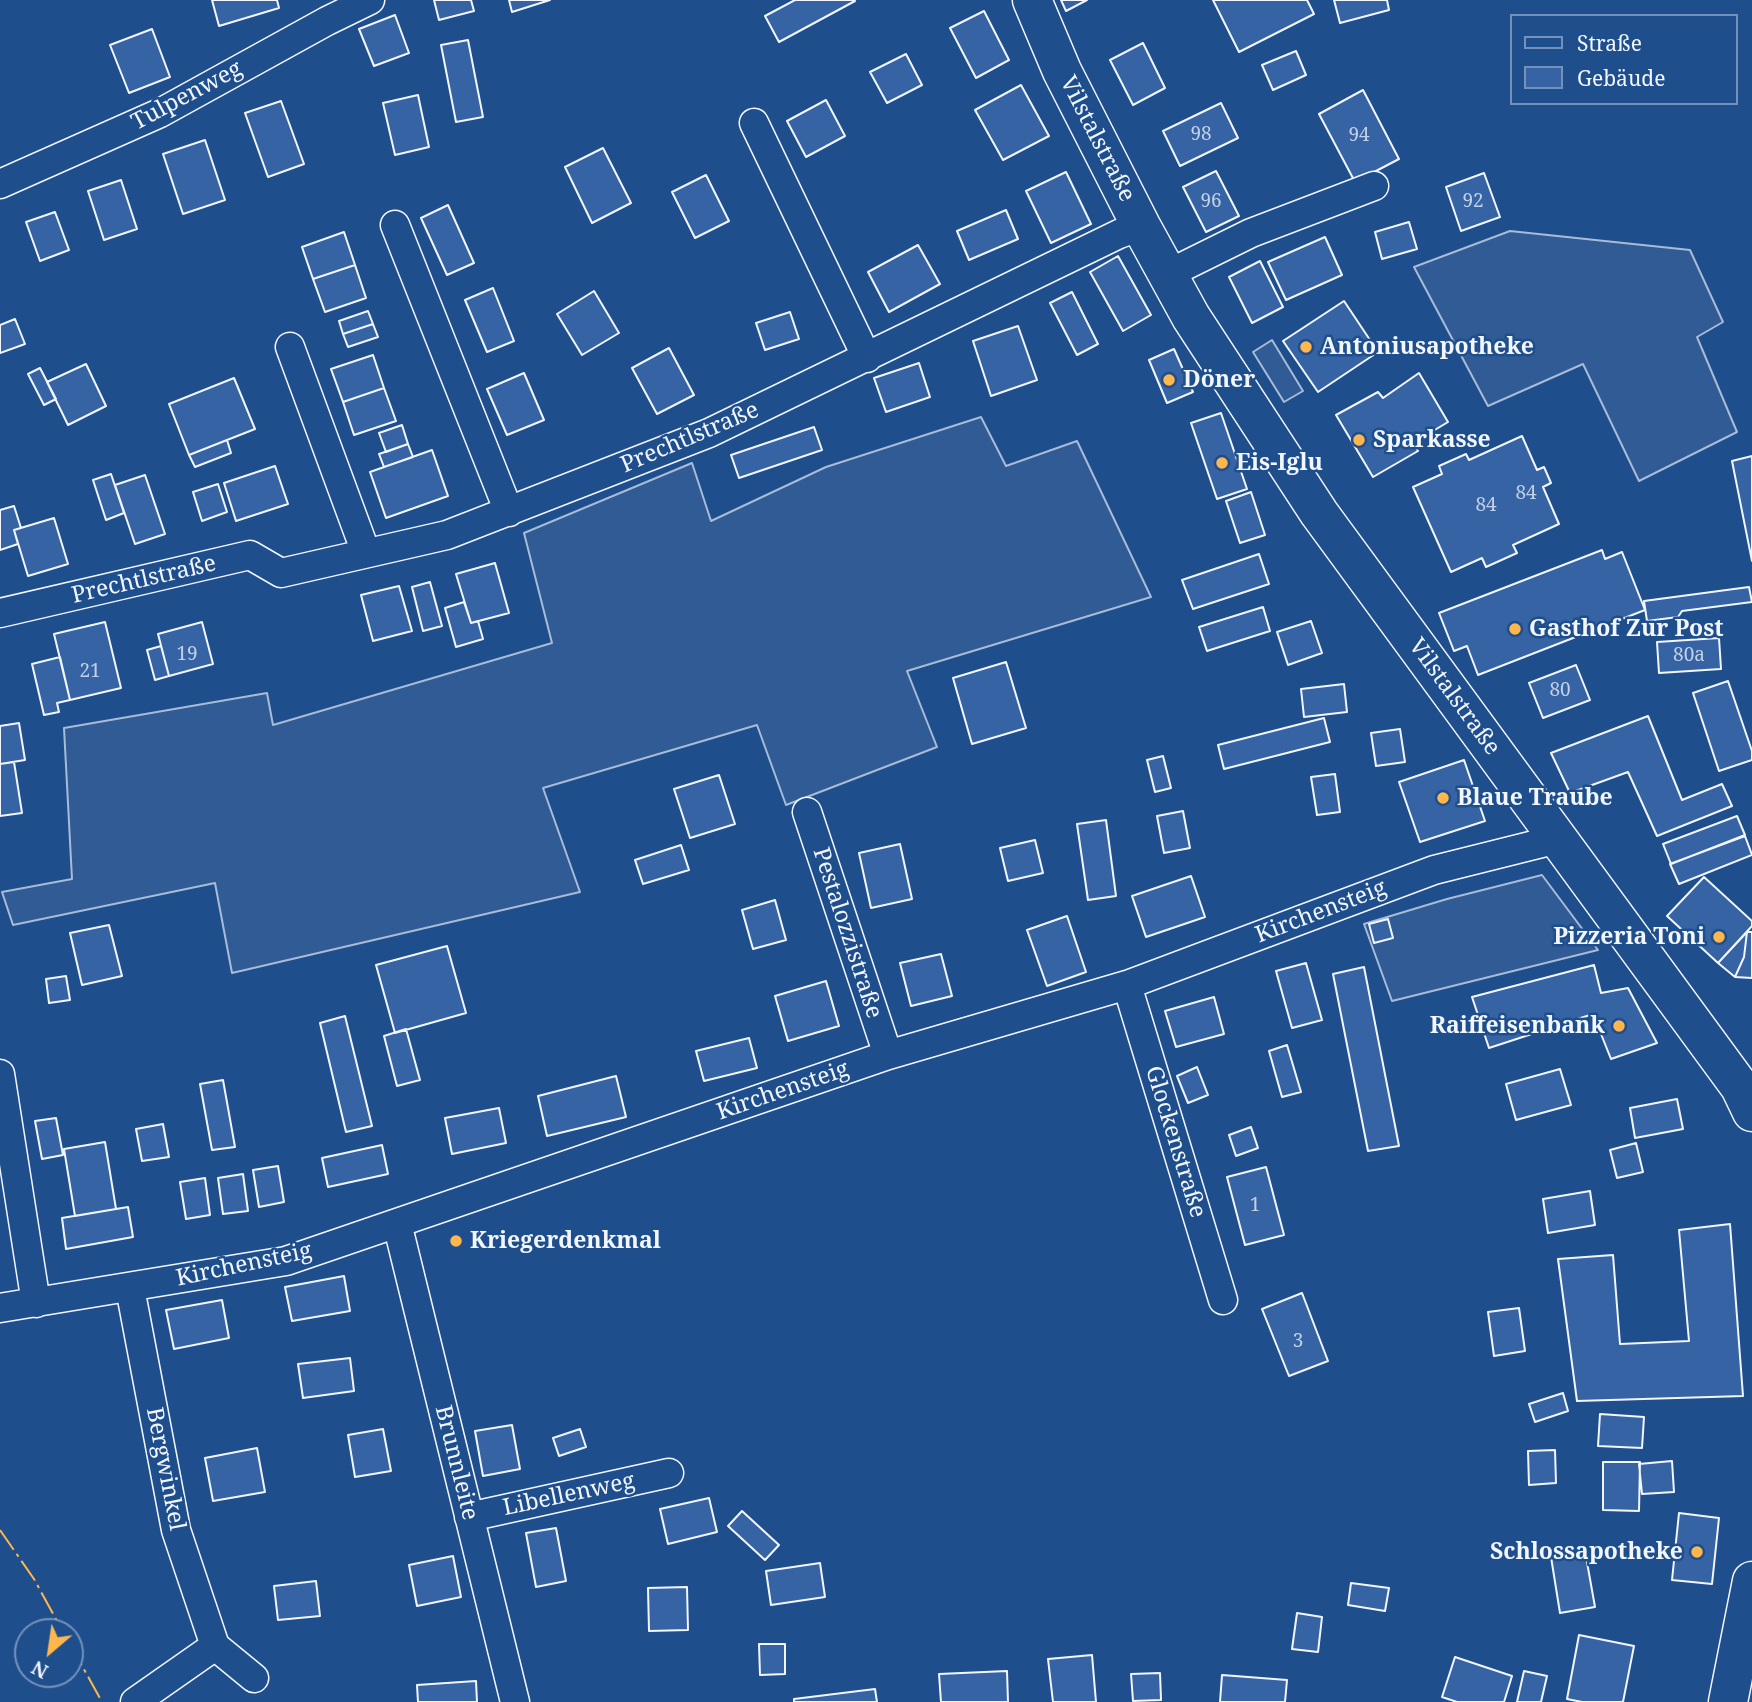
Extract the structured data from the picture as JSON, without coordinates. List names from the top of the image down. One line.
{"streets":{"main road":["Vilstalstraße"],"street":["Tulpenweg","Prechtlstraße","Kirchensteig","Pestalozzistraße","Glockenstraße","Brunnleite","Bergwinkel","Libellenweg"]},"crossings":[["Vilstalstraße","Prechtlstraße"],["Vilstalstraße","Kirchensteig"],["Kirchensteig","Pestalozzistraße"],["Kirchensteig","Glockenstraße"],["Kirchensteig","Brunnleite"],["Kirchensteig","Bergwinkel"],["Brunnleite","Libellenweg"]],"places":["Antoniusapotheke","Döner","Sparkasse","Eis-Iglu","Gasthof Zur Post","Blaue Traube","Pizzeria Toni","Raiffeisenbank","Kriegerdenkmal","Schlossapotheke"],"house_numbers":["98","94","96","92","84","84","19","80a","21","80","1","3"],"legend":["Straße","Gebäude"],"north":"bottom left"}
